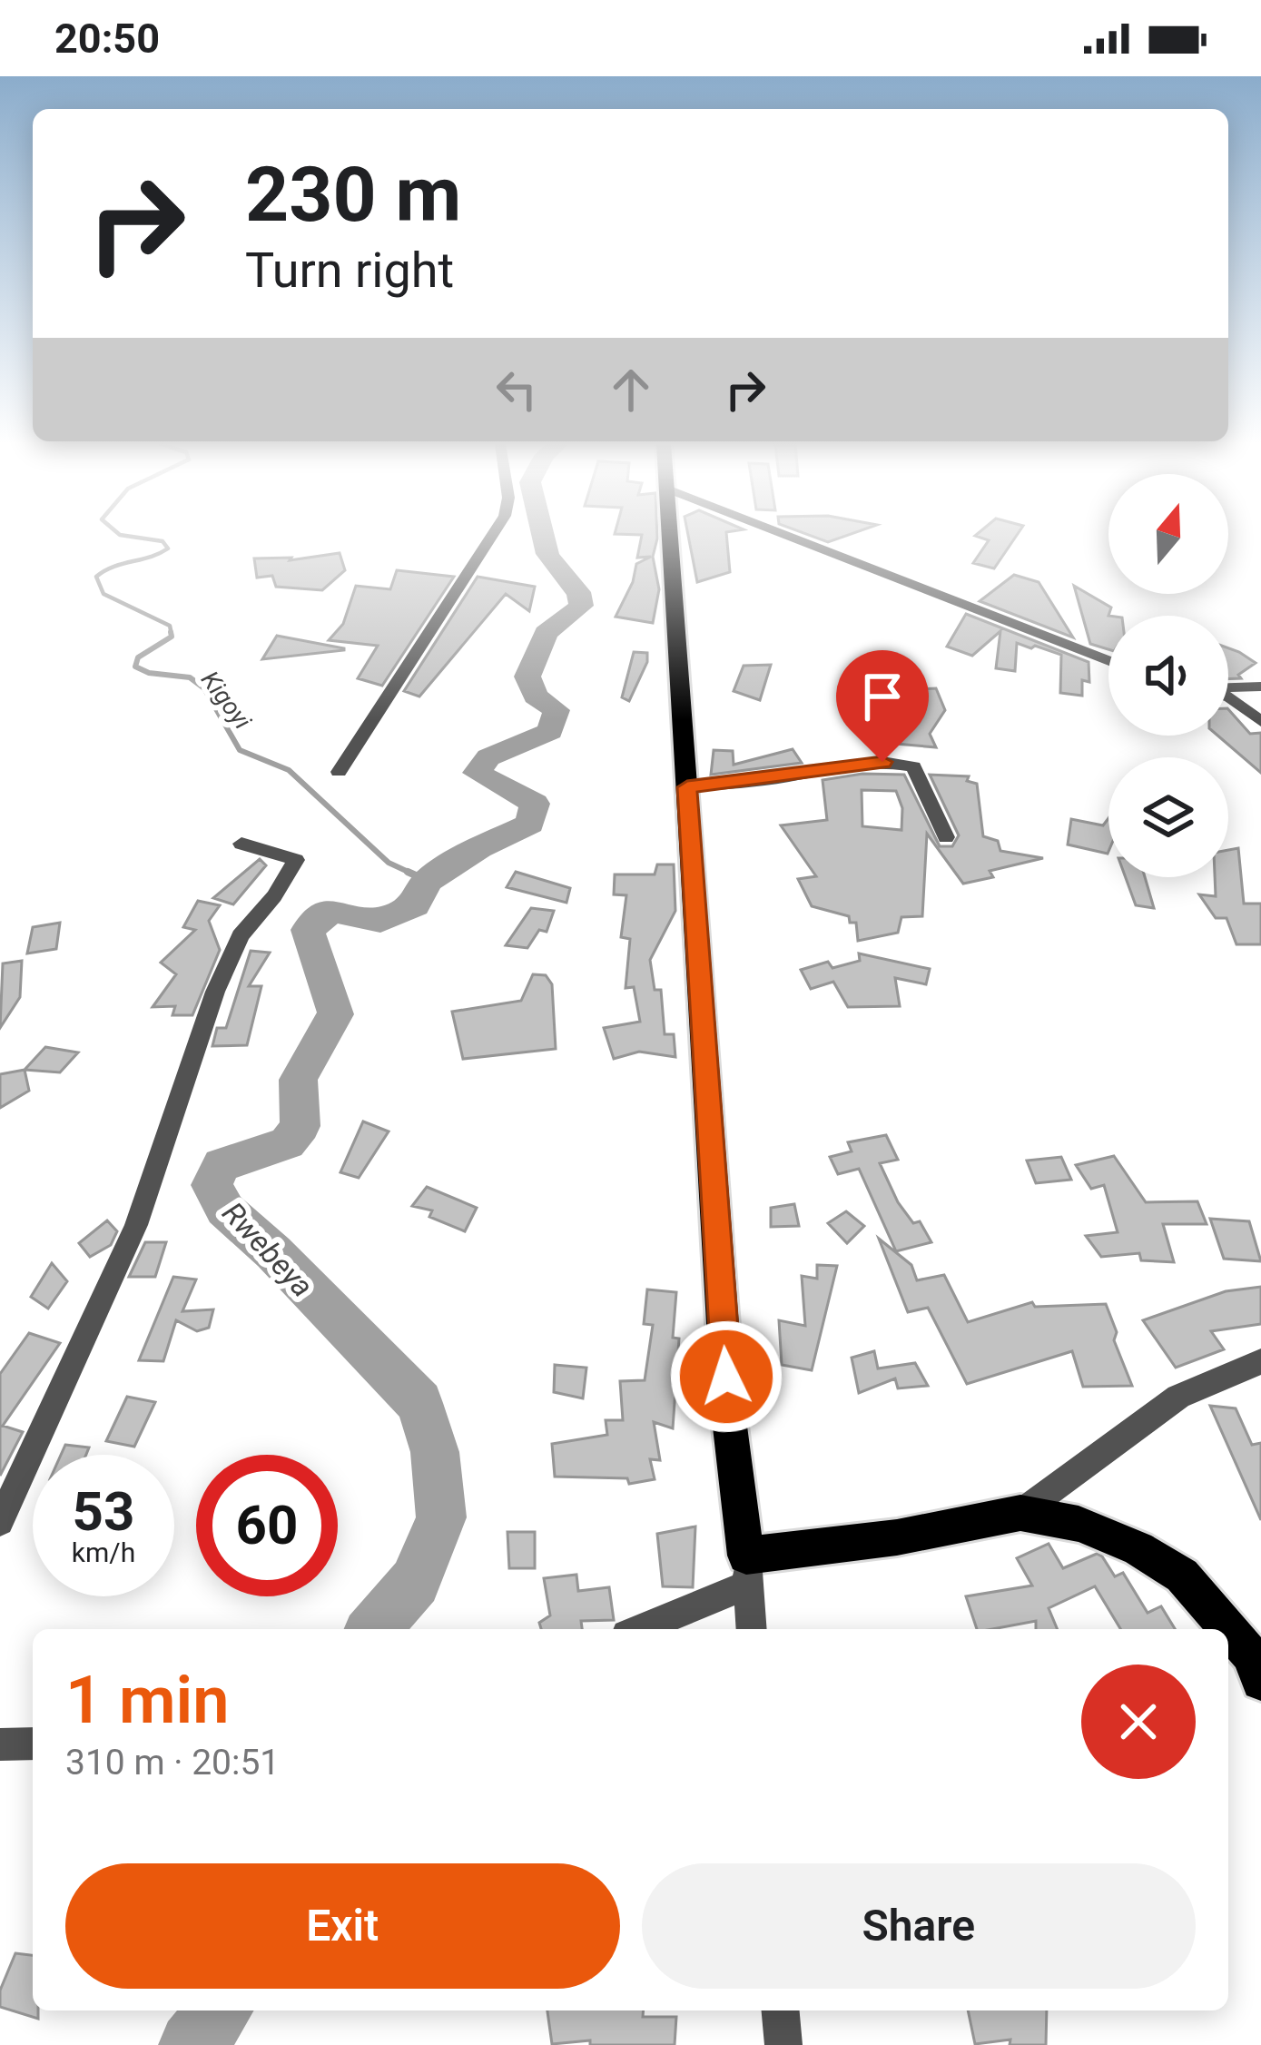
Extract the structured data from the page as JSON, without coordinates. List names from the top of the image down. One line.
{"water":["Kigoyi","Rwebeya"],"north":"top","page":{"status":"20:50","turn":["230 m","Turn right"],"speed":"53 km/h","limit":"60","heading":["1 min","310 m · 20:51"],"buttons":["Exit","Share"]}}
